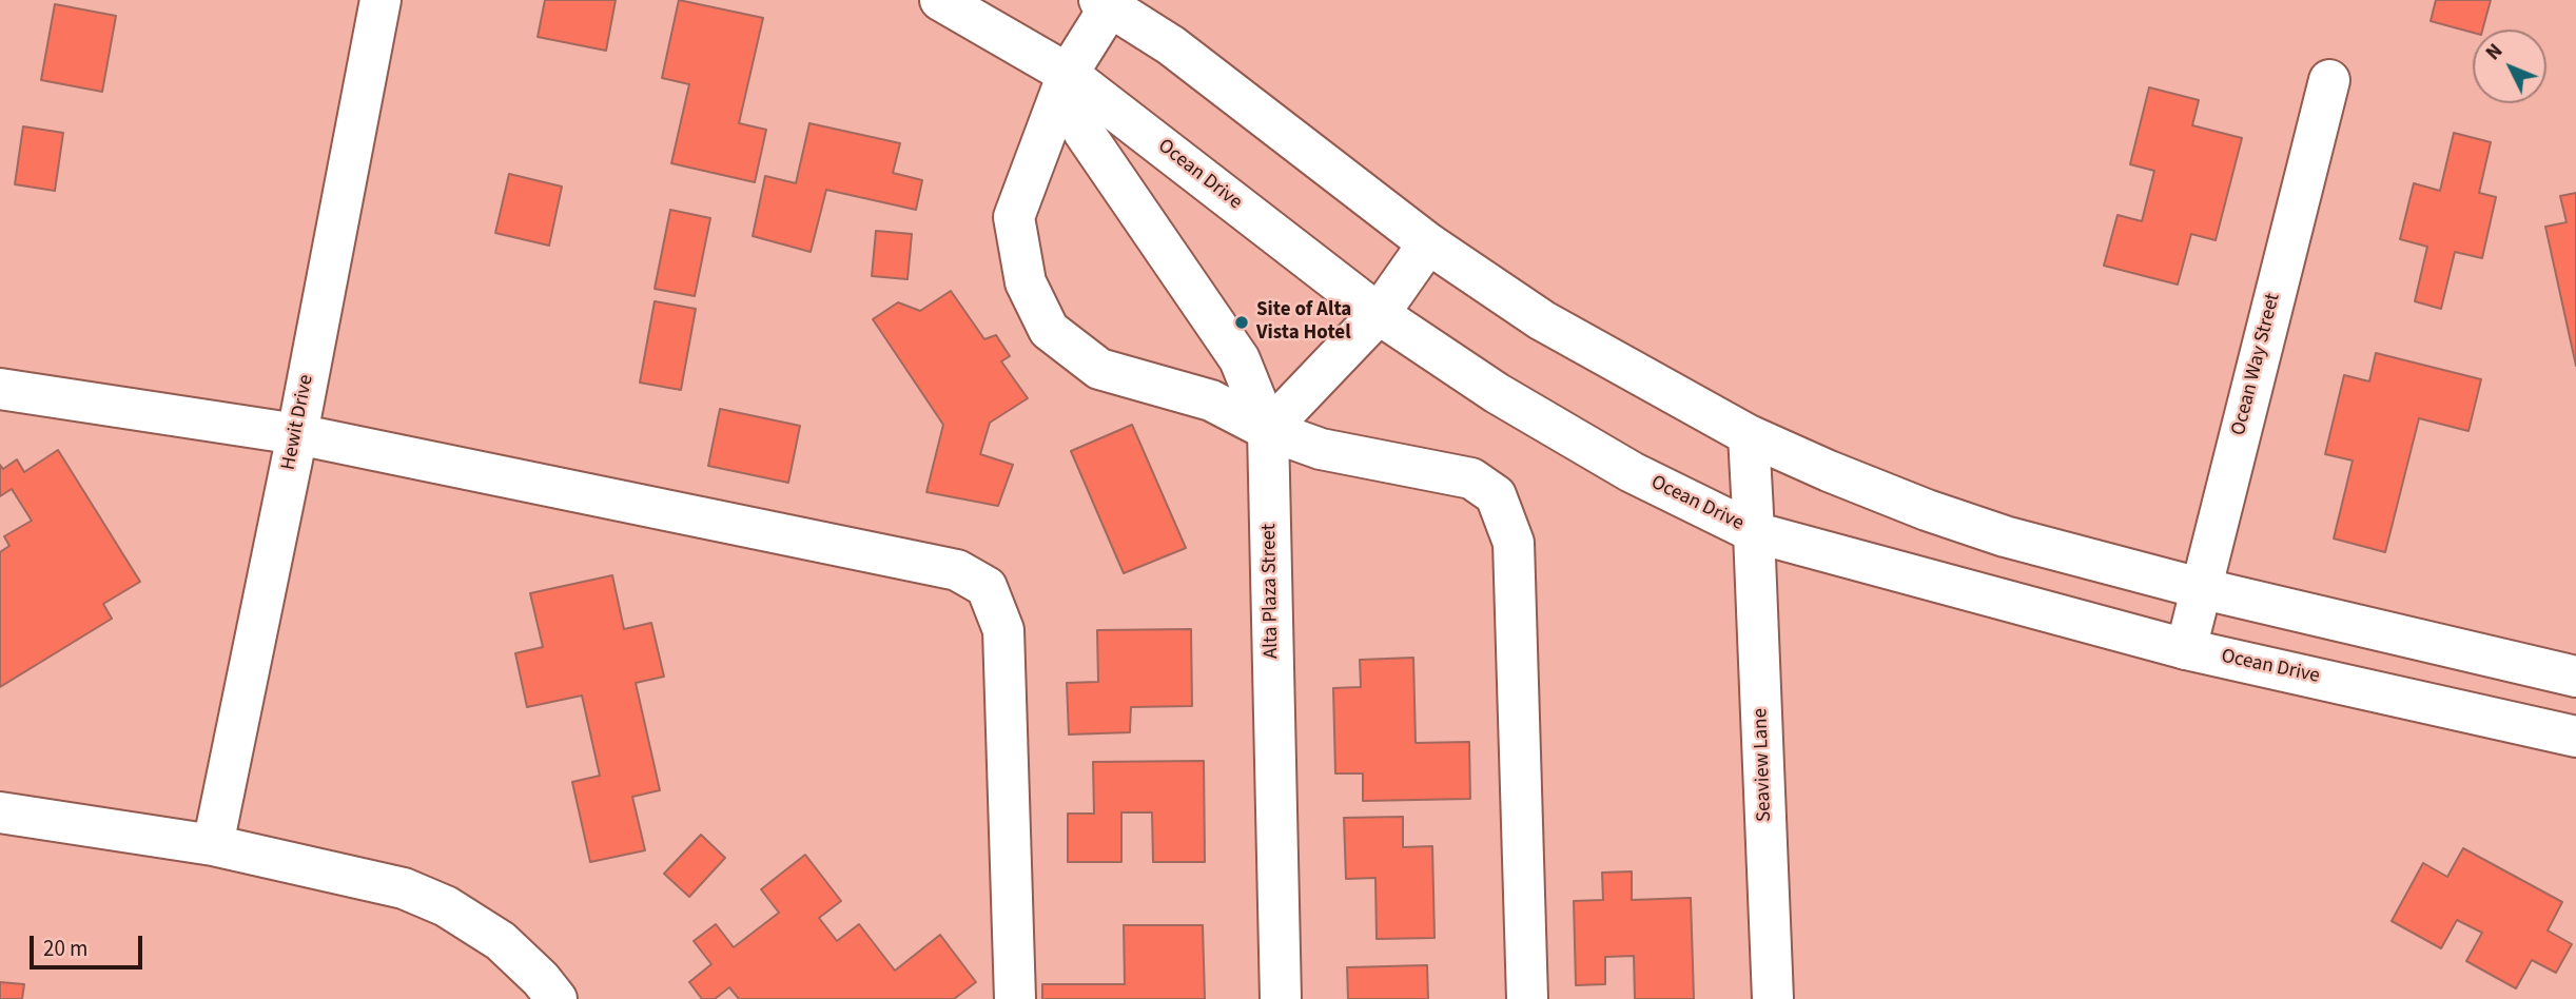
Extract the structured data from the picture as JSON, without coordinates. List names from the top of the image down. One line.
{"streets":{"street":["Ocean Drive","Ocean Way Street","Hewit Drive","Alta Plaza Street","Seaview Lane"]},"crossings":[["Ocean Drive","Ocean Way Street"],["Ocean Drive","Seaview Lane"]],"places":["Site of Alta Vista Hotel"],"scale_bar":"20 m","north":"top left"}
